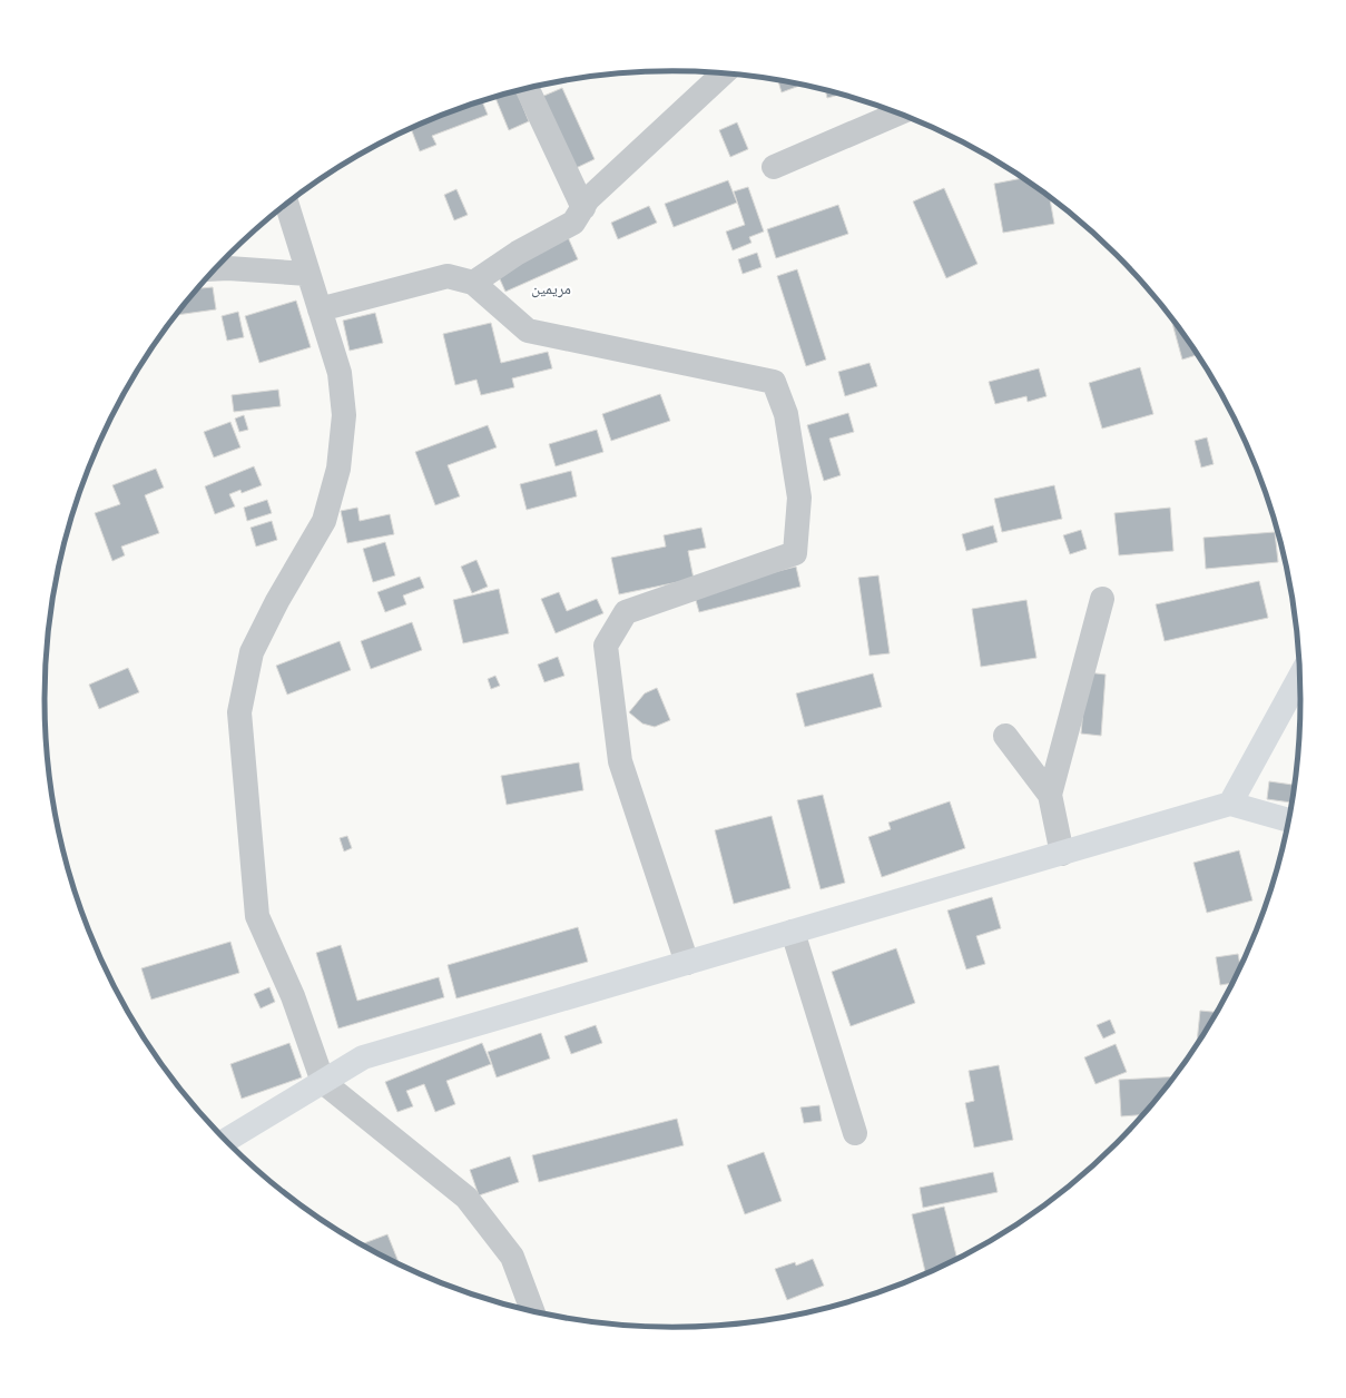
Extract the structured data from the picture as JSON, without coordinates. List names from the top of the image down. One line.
{"districts":["مريمين"]}
